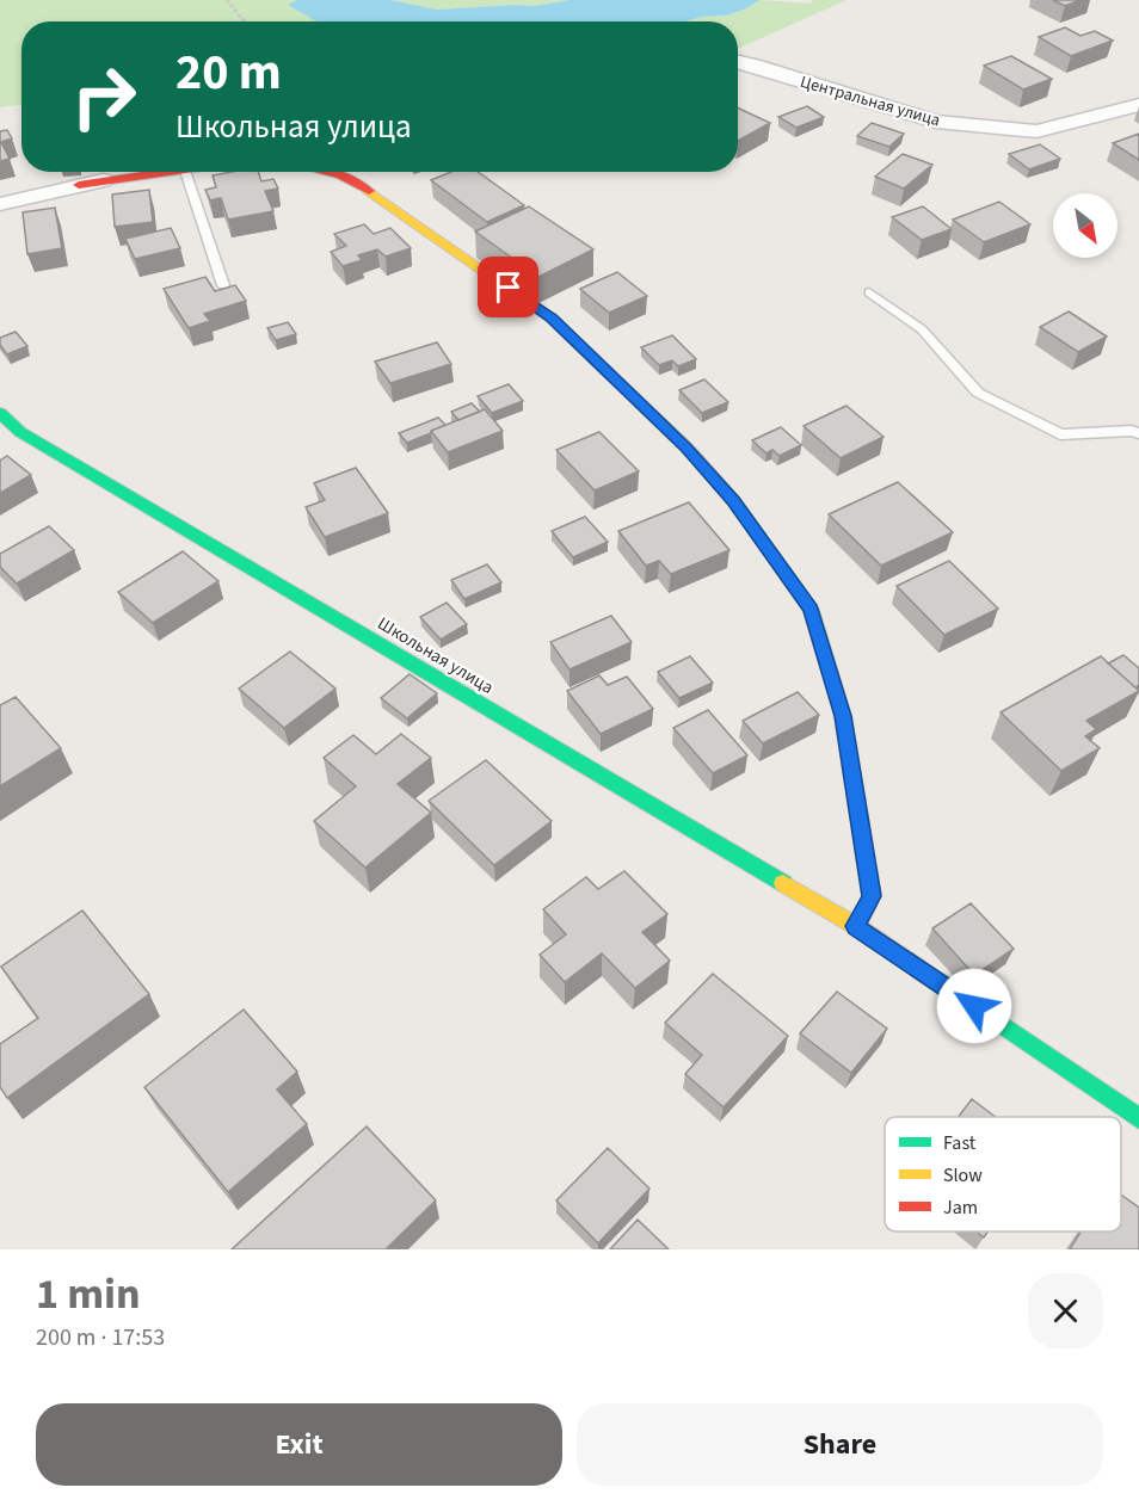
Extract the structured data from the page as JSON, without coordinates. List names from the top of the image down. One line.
{"streets":{"street":["Центральная улица","Школьная улица"]},"legend":["Fast","Slow","Jam"],"north":"bottom right","page":{"turn":["20 m","Школьная улица"],"heading":["1 min","200 m · 17:53"],"buttons":["Exit","Share"]}}
